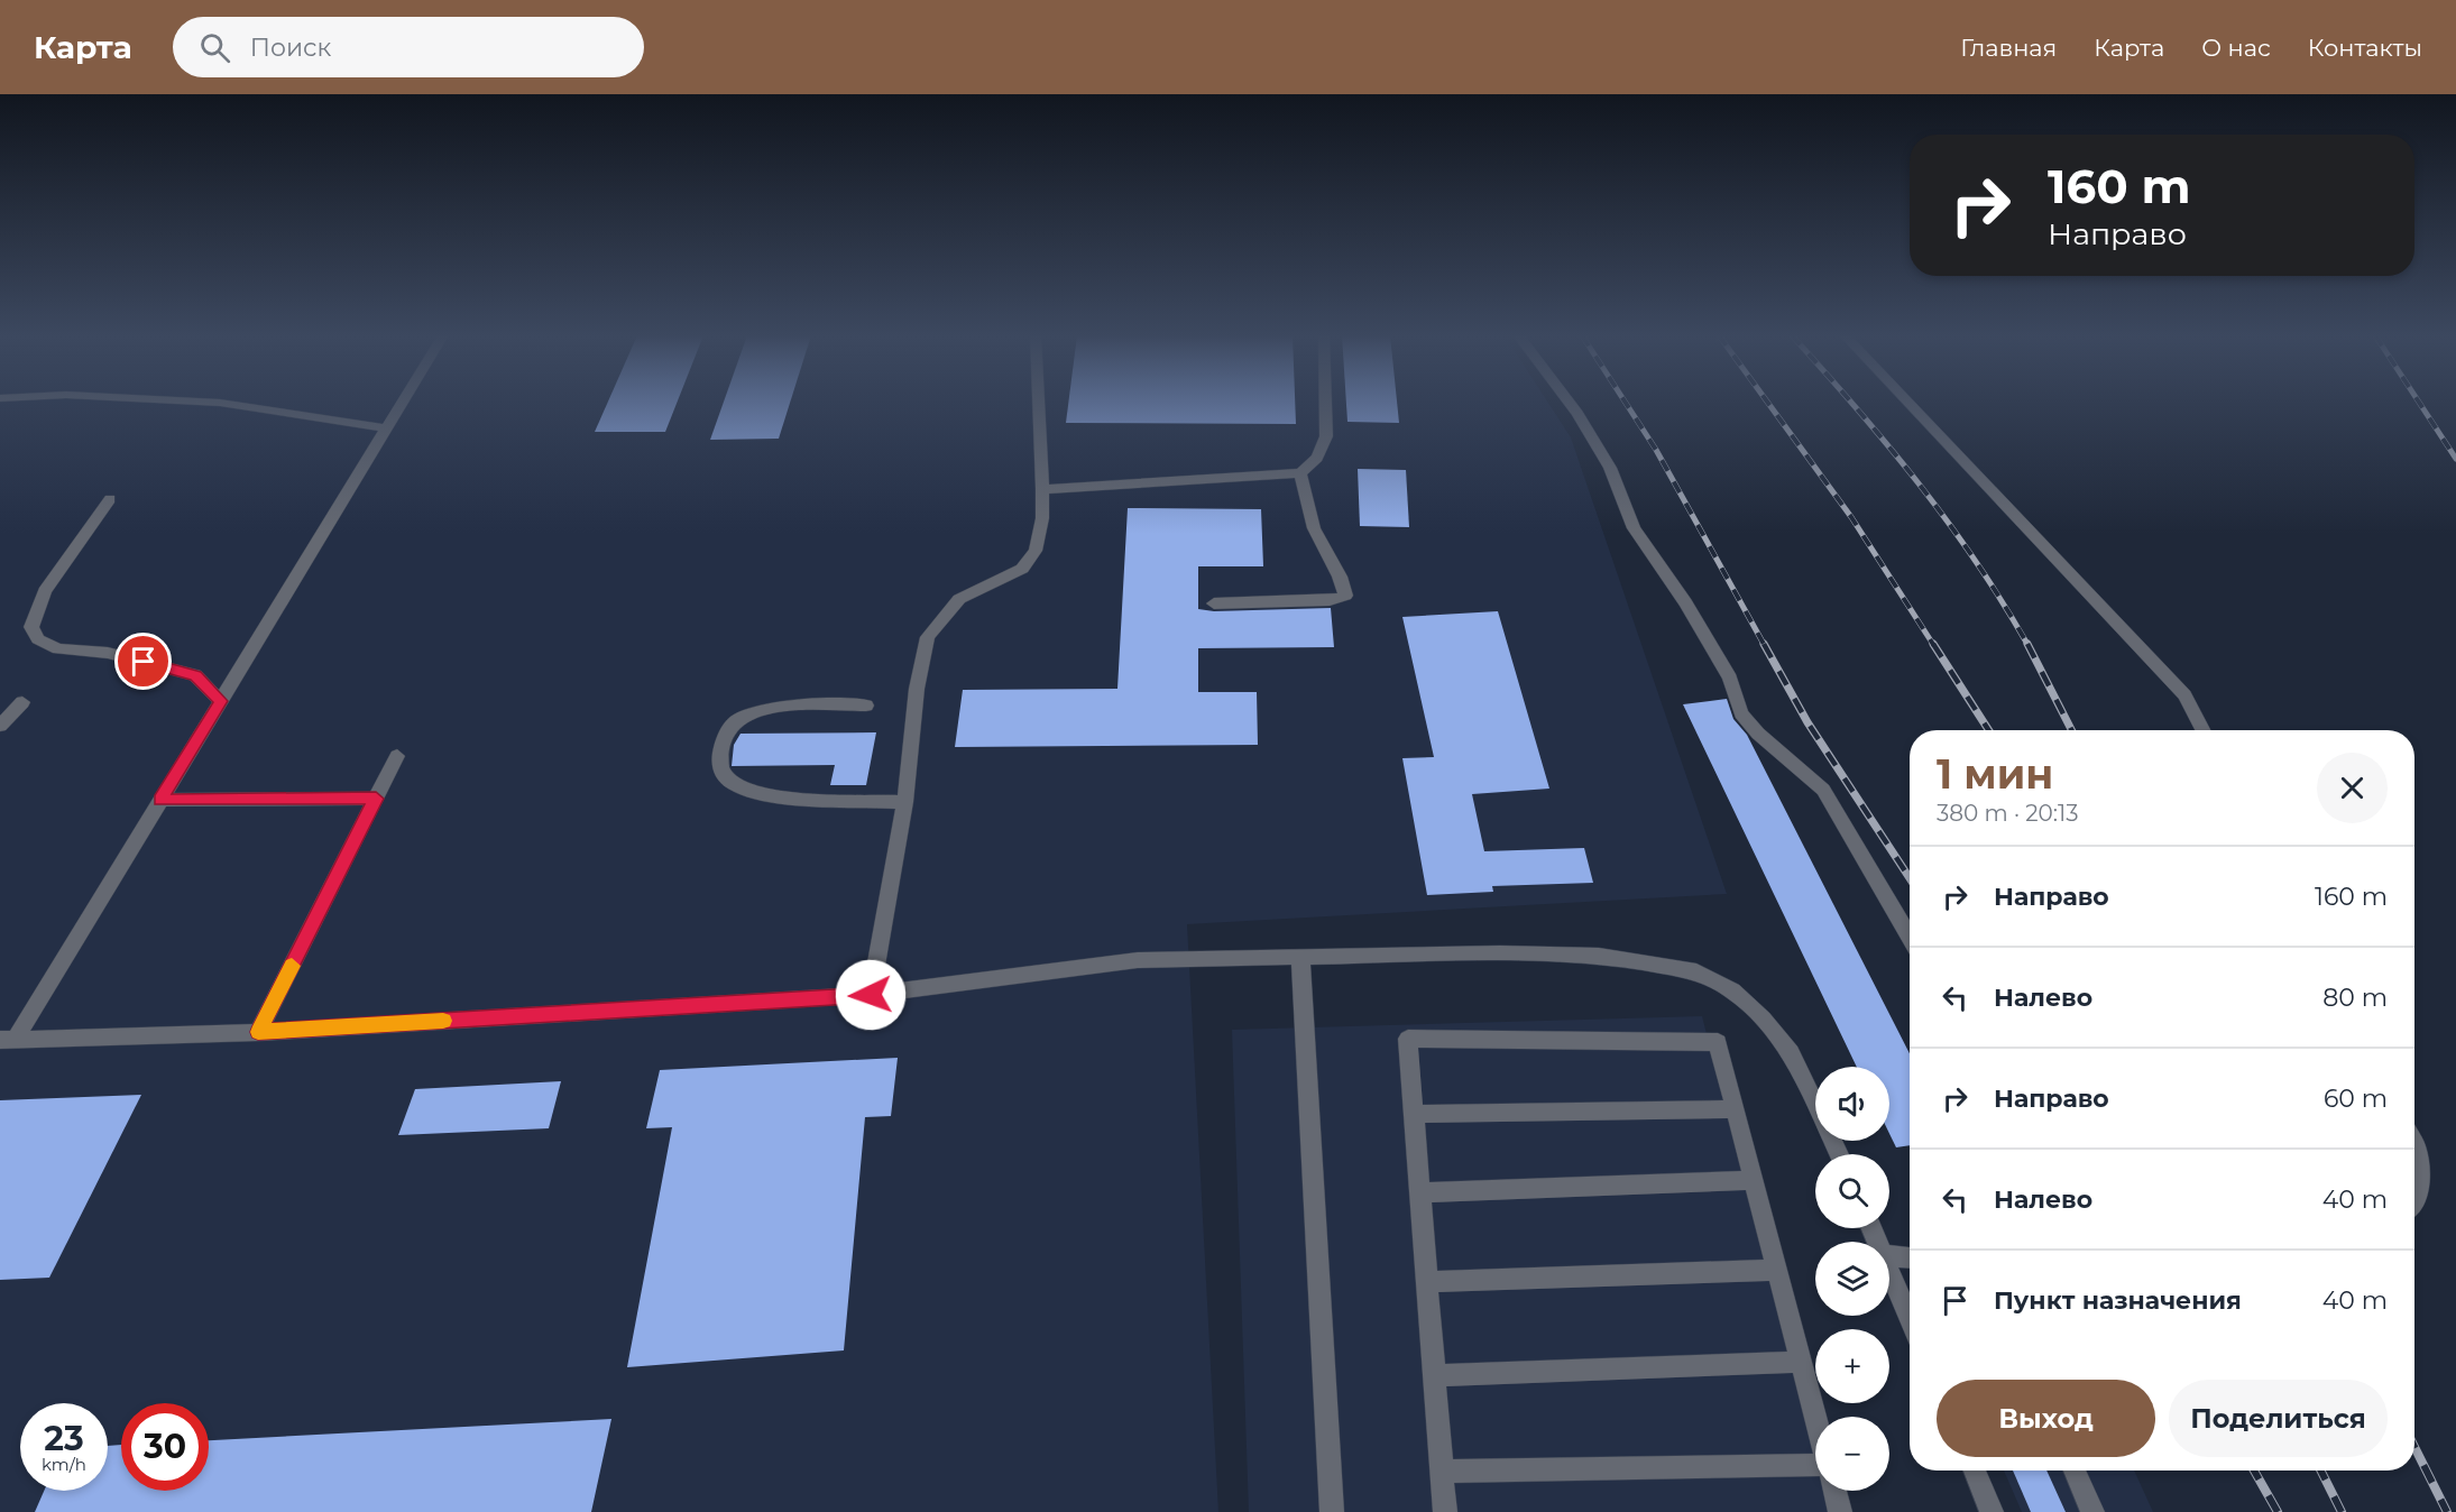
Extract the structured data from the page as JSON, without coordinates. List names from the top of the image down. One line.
{"page":{"header":"Карта","search":"Поиск","nav":["Главная","Карта","О нас","Контакты"],"turn":["160 m","Направо"],"heading":["1 мин","380 m · 20:13"],"list":[{"name":"Направо","value":"160 m"},{"name":"Налево","value":"80 m"},{"name":"Направо","value":"60 m"},{"name":"Налево","value":"40 m"},{"name":"Пункт назначения","value":"40 m"}],"map_buttons":["+","−"],"buttons":["Выход","Поделиться"],"speed":"23 km/h","limit":"30"}}
